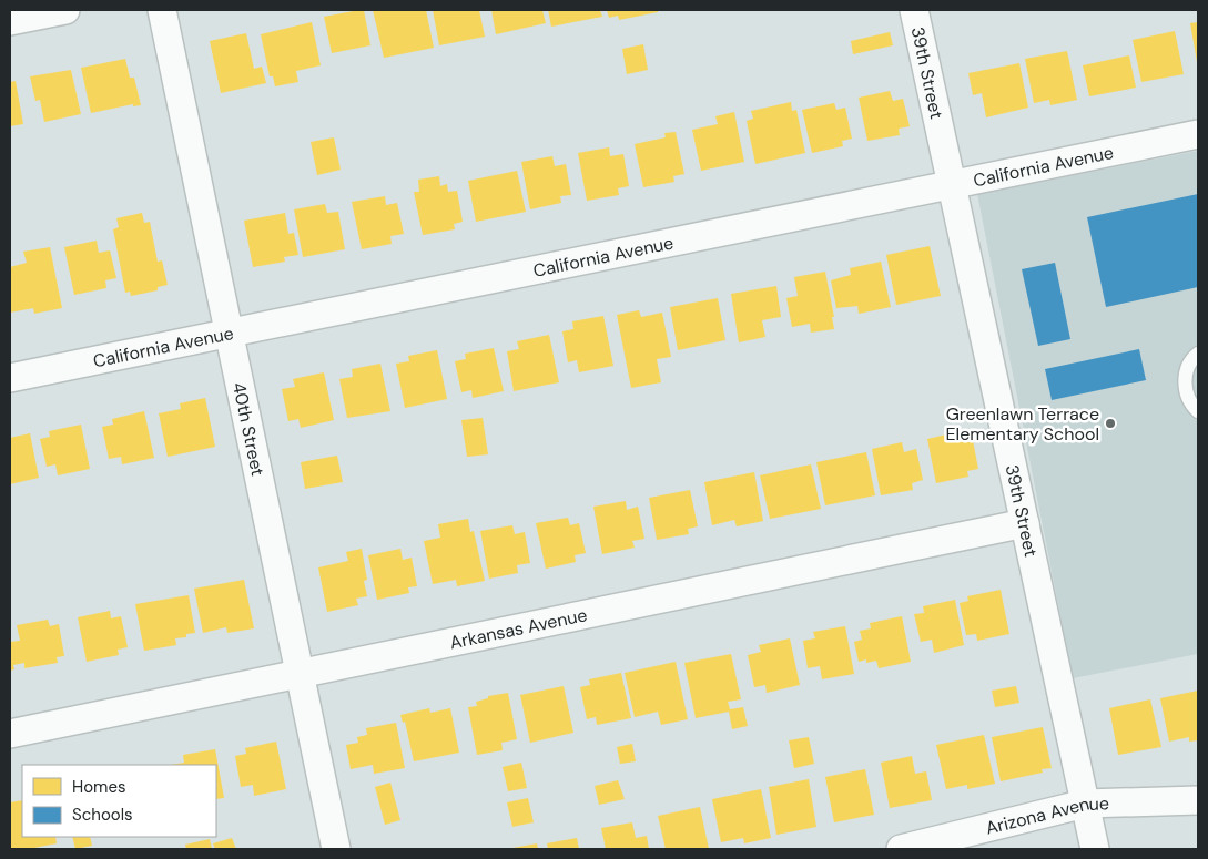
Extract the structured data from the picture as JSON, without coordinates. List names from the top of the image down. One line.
{"streets":{"street":["39th Street","California Avenue","40th Street","Arkansas Avenue","Arizona Avenue"]},"crossings":[["39th Street","California Avenue"],["39th Street","Arkansas Avenue"],["39th Street","Arizona Avenue"],["California Avenue","40th Street"],["40th Street","Arkansas Avenue"]],"places":["Greenlawn Terrace Elementary School"],"legend":["Homes","Schools"]}
